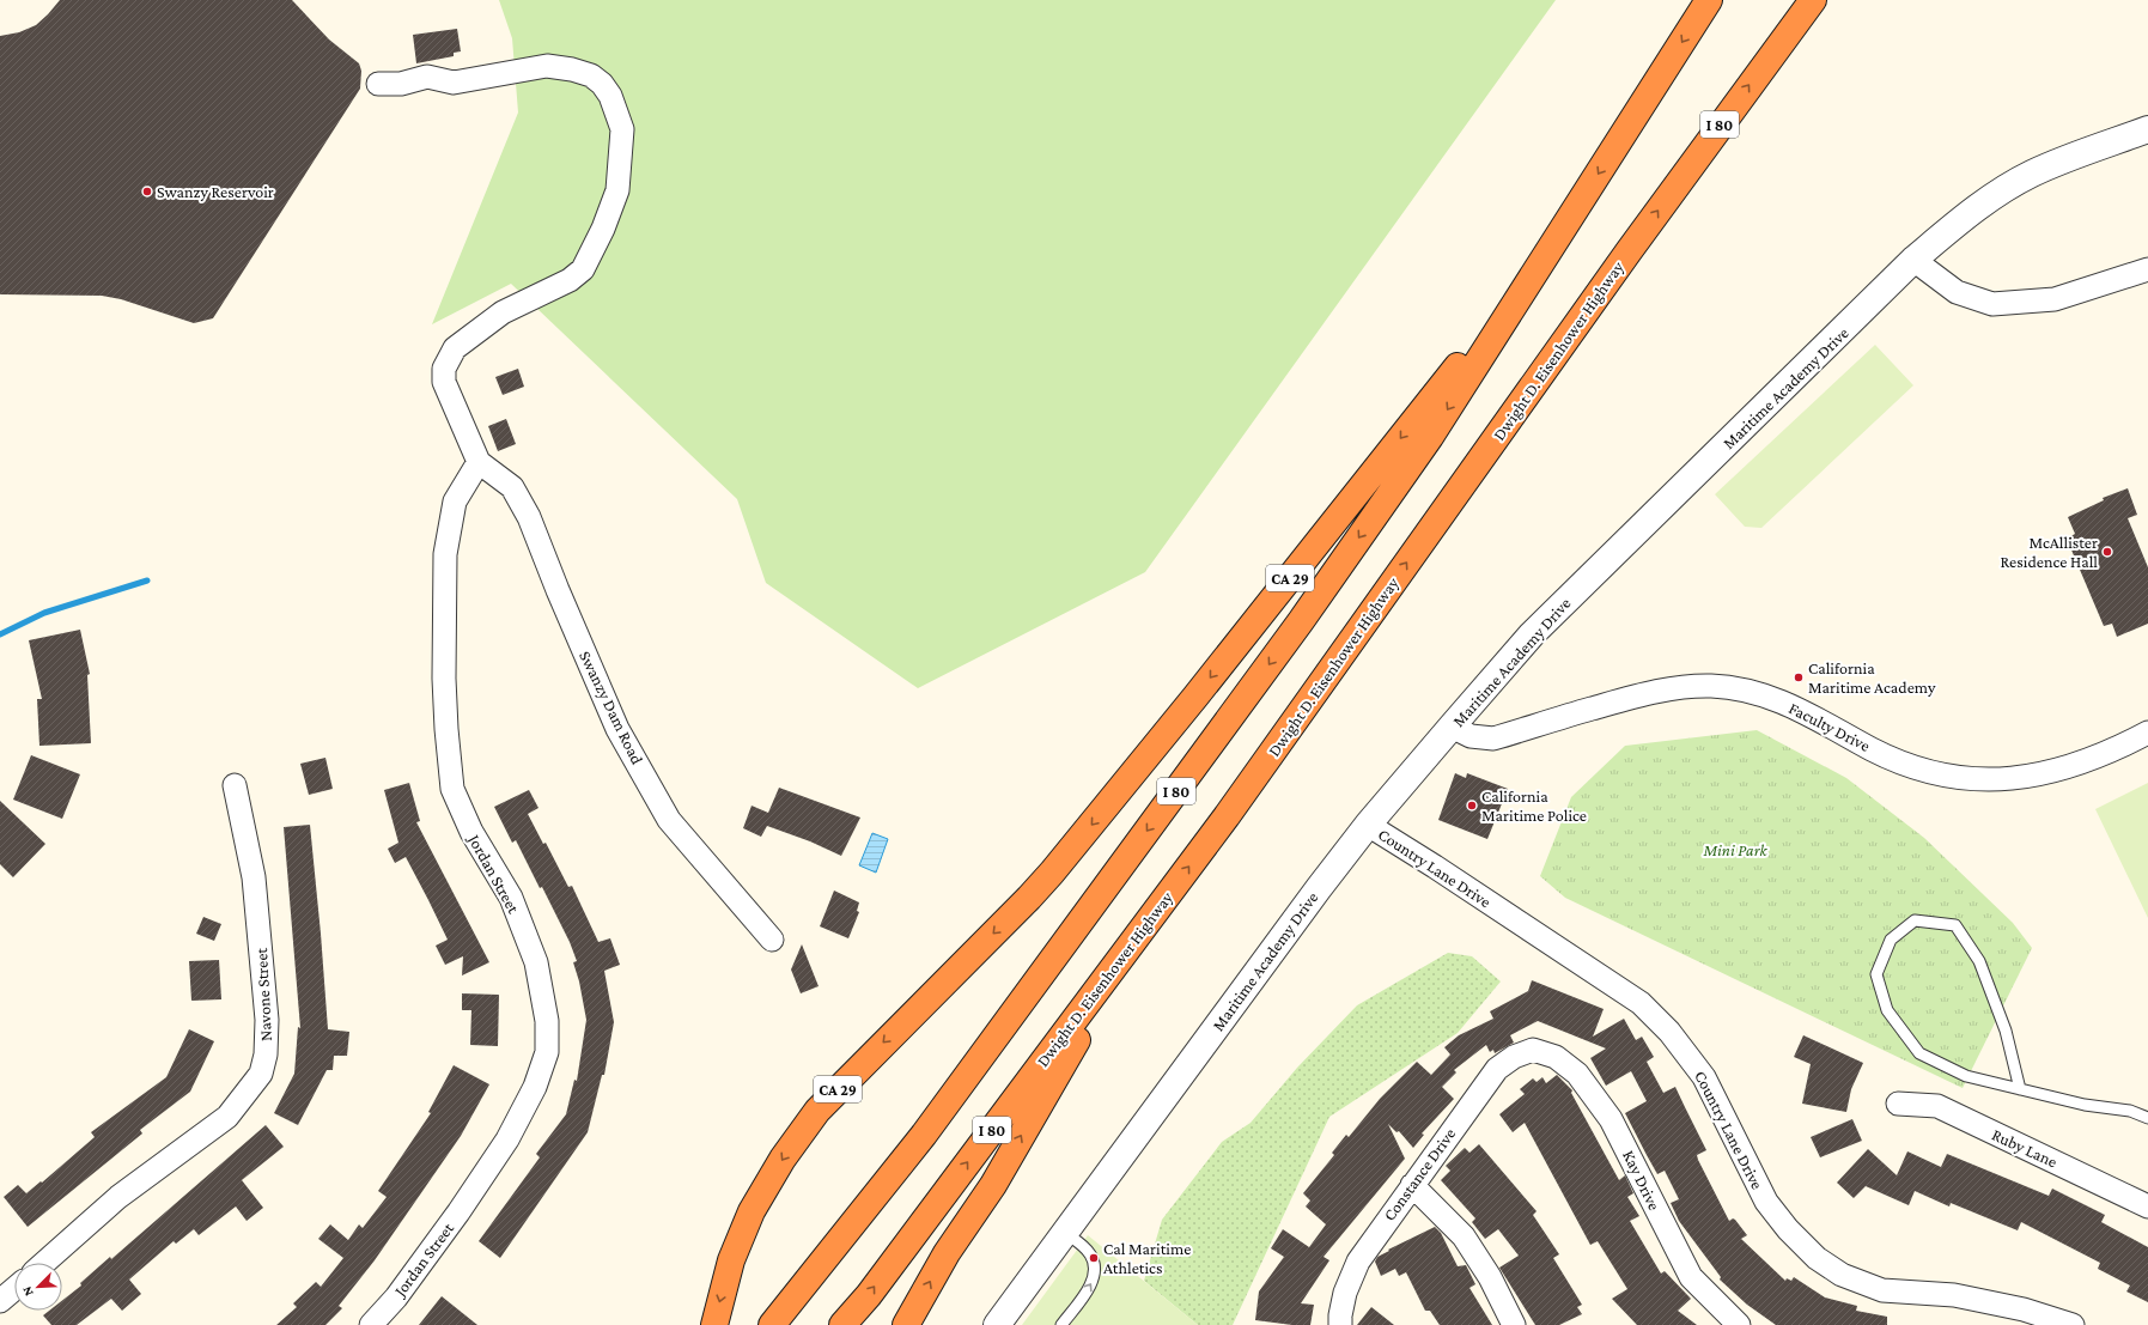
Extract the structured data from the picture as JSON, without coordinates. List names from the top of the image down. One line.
{"streets":{"highway":["I 80","Dwight D. Eisenhower Highway","CA 29"],"street":["Maritime Academy Drive","Swanzy Dam Road","Faculty Drive","Country Lane Drive","Jordan Street","Navone Street","Ruby Lane","Constance Drive","Kay Drive"]},"crossings":[["I 80","CA 29"],["Maritime Academy Drive","Faculty Drive"],["Maritime Academy Drive","Country Lane Drive"],["Swanzy Dam Road","Jordan Street"],["Constance Drive","Kay Drive"]],"parks":["Mini Park"],"places":["Swanzy Reservoir","McAllister Residence Hall","California Maritime Academy","California Maritime Police","Cal Maritime Athletics"],"north":"bottom left"}
